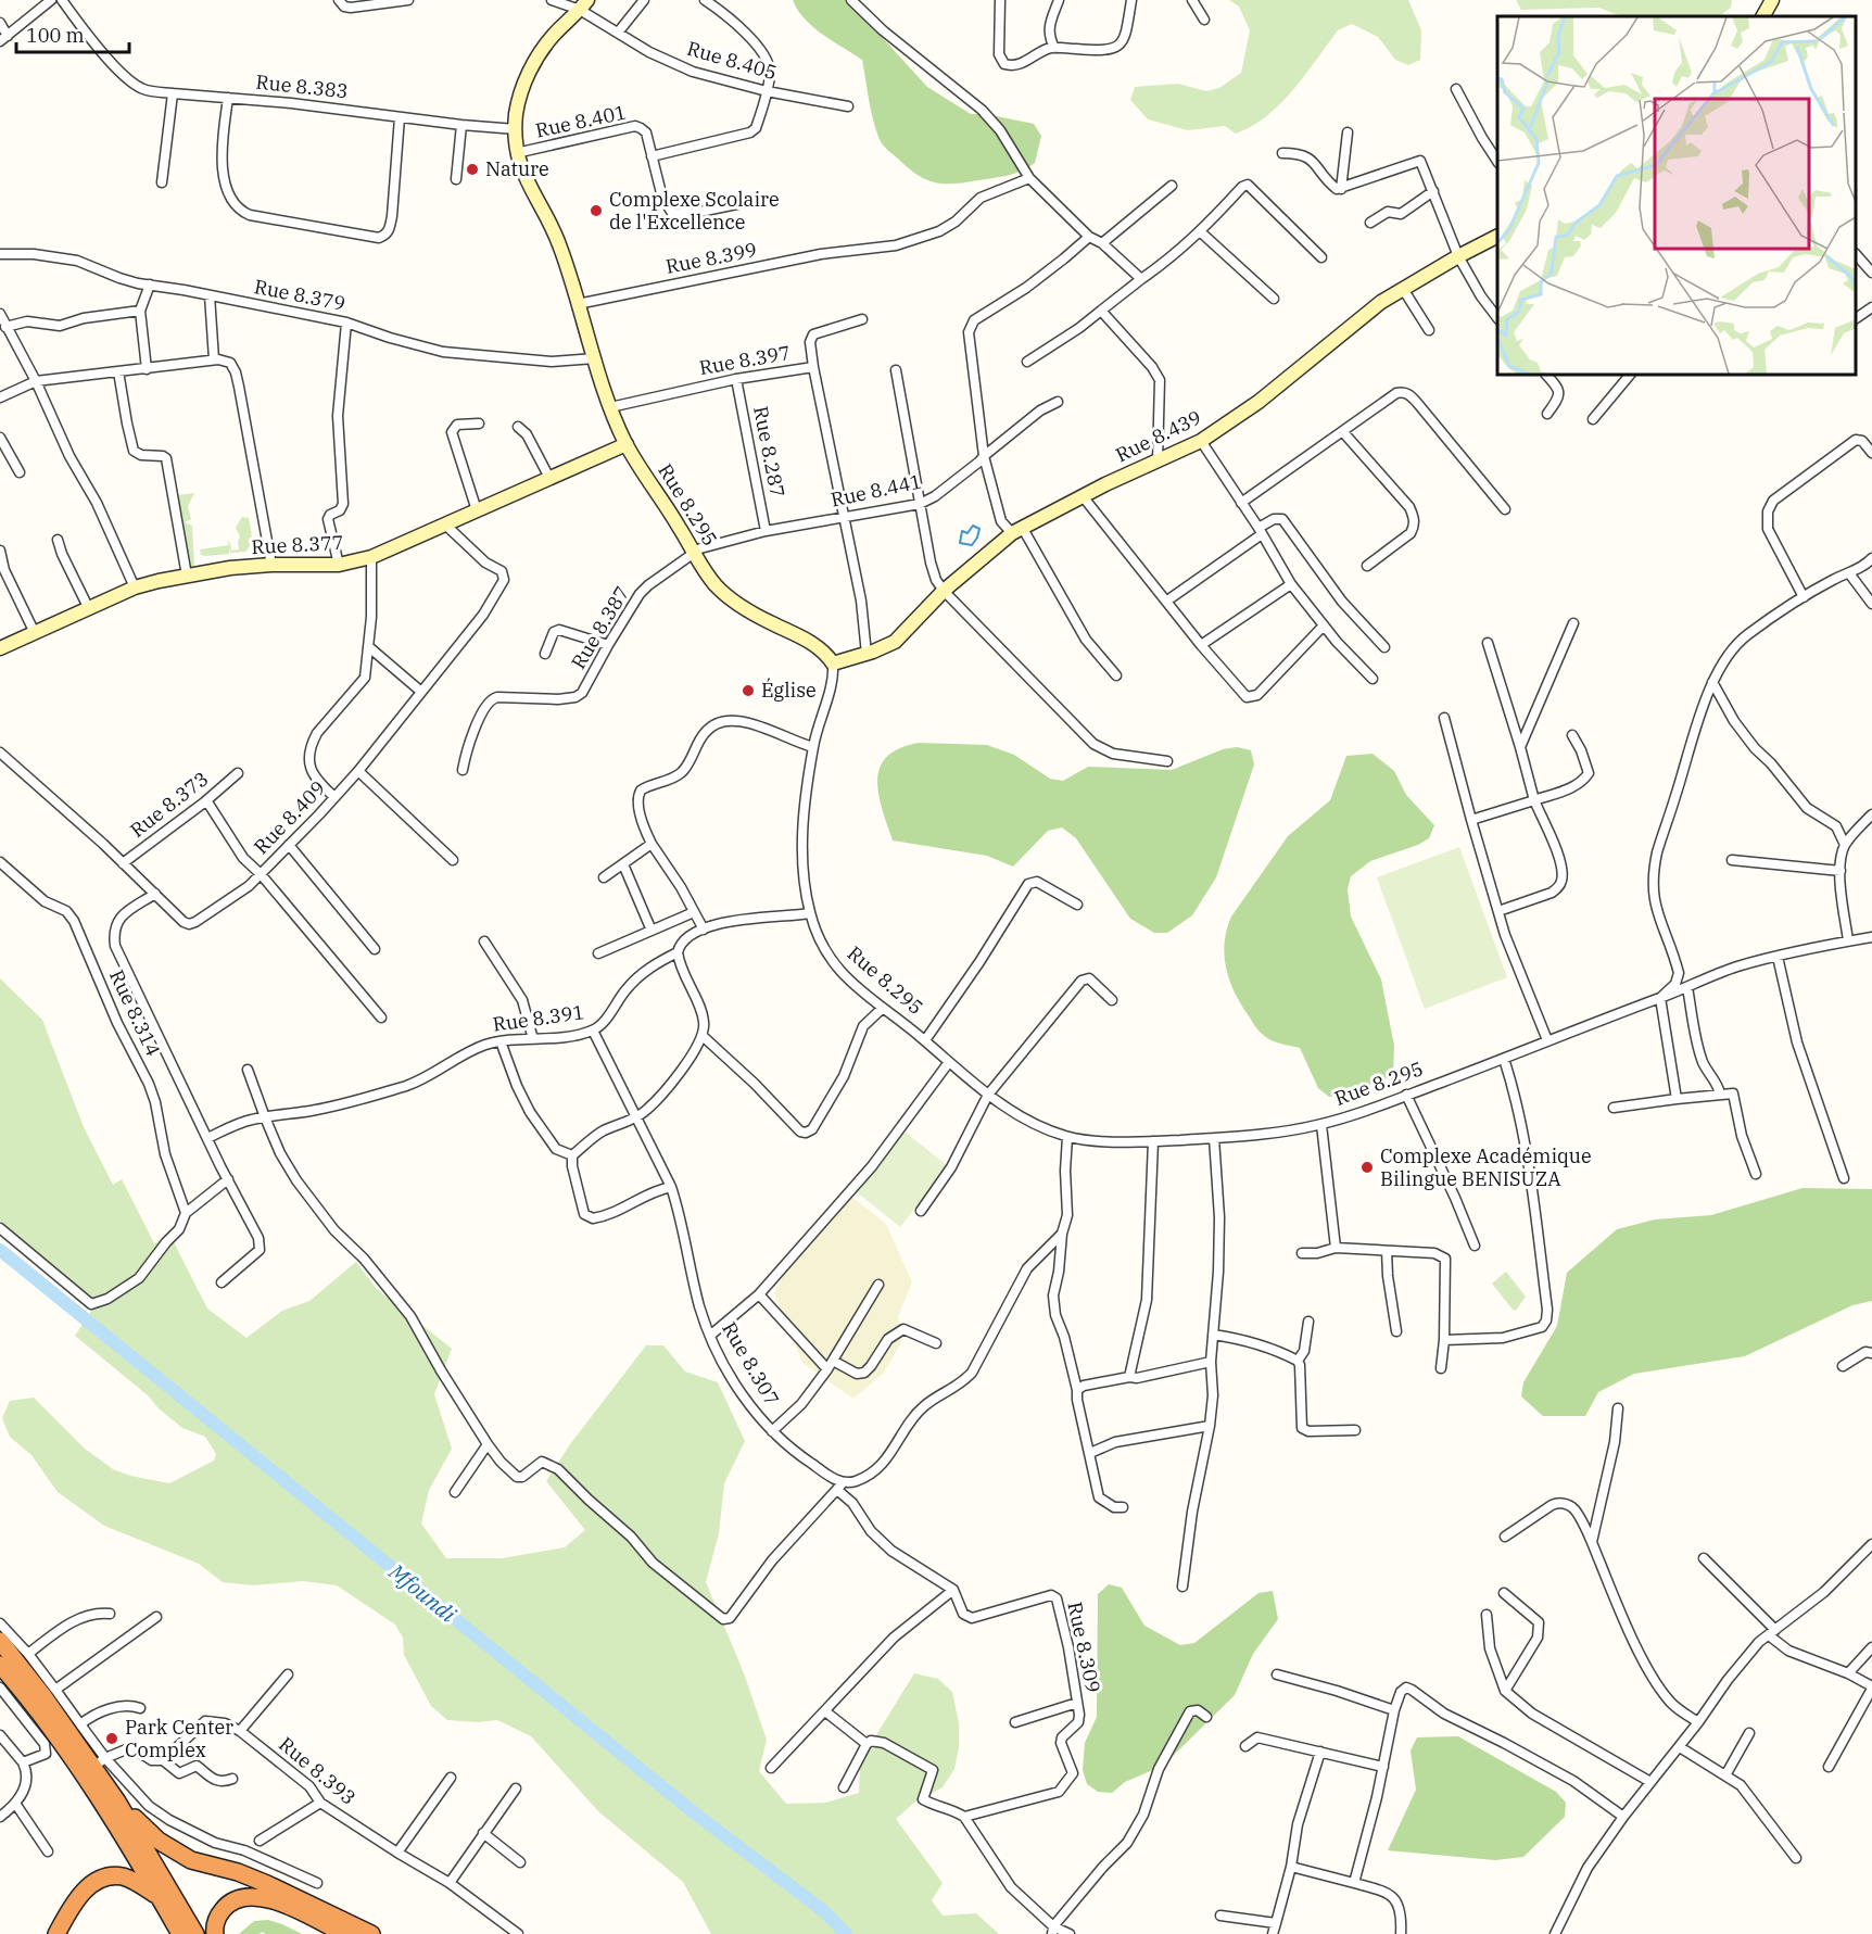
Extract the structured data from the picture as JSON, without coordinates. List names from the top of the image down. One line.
{"streets":{"street":["Rue 8.405","Rue 8.383","Rue 8.401","Rue 8.399","Rue 8.379","Rue 8.397","Rue 8.439","Rue 8.287","Rue 8.441","Rue 8.295","Rue 8.377","Rue 8.387","Rue 8.373","Rue 8.409","Rue 8.314","Rue 8.391","Rue 8.307","Rue 8.309","Rue 8.393"]},"crossings":[["Rue 8.405","Rue 8.295"],["Rue 8.383","Rue 8.295"],["Rue 8.401","Rue 8.295"],["Rue 8.399","Rue 8.295"],["Rue 8.379","Rue 8.295"],["Rue 8.397","Rue 8.439"],["Rue 8.397","Rue 8.287"],["Rue 8.397","Rue 8.441"],["Rue 8.397","Rue 8.295"],["Rue 8.439","Rue 8.295"],["Rue 8.287","Rue 8.441"],["Rue 8.441","Rue 8.295"],["Rue 8.441","Rue 8.387"],["Rue 8.295","Rue 8.377"],["Rue 8.295","Rue 8.387"],["Rue 8.295","Rue 8.391"],["Rue 8.377","Rue 8.409"],["Rue 8.373","Rue 8.409"],["Rue 8.391","Rue 8.307"],["Rue 8.307","Rue 8.309"]],"water":["Mfoundi"],"places":["Nature","Complexe Scolaire de l'Excellence","Église","Complexe Académique Bilingue BENISUZA","Park Center Complex"],"scale_bar":"100 m"}
